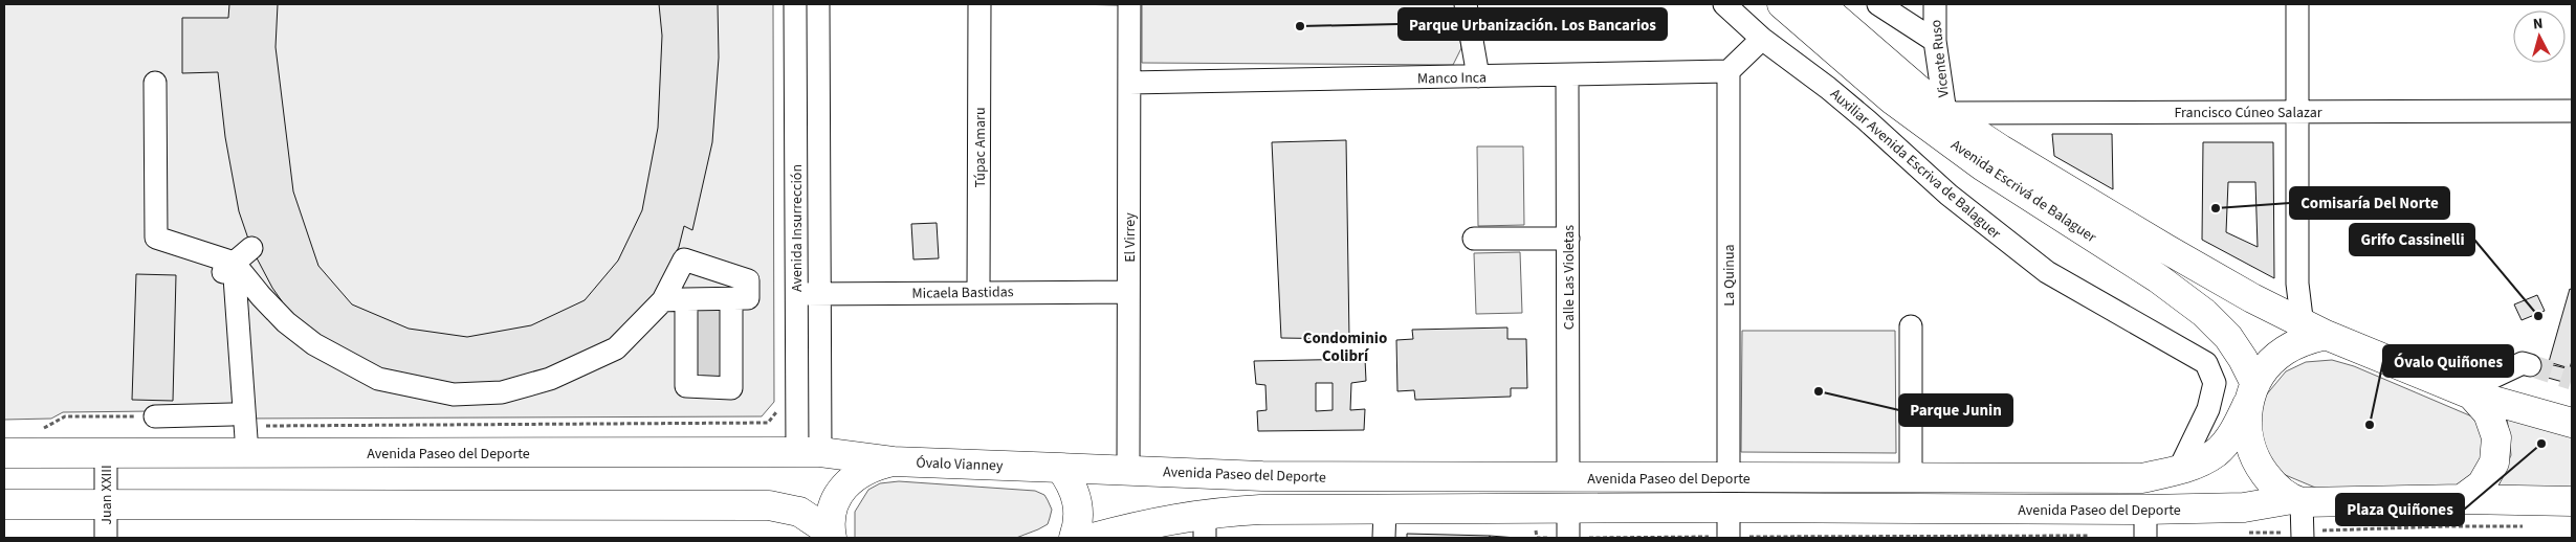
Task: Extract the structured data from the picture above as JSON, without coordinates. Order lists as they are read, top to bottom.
{
  "streets": {
    "main road": ["Avenida Escrivá de Balaguer", "Avenida Paseo del Deporte", "Óvalo Vianney"],
    "street": [
      "Vicente Ruso",
      "Manco Inca",
      "Francisco Cúneo Salazar",
      "Túpac Amaru",
      "Auxiliar Avenida Escriva de Balaguer",
      "Avenida Insurrección",
      "El Virrey",
      "La Quinua",
      "Calle Las Violetas",
      "Micaela Bastidas",
      "Juan XXIII"
    ]
  },
  "crossings": [
    ["Vicente Ruso", "Francisco Cúneo Salazar"],
    ["Vicente Ruso", "Avenida Escrivá de Balaguer"],
    ["Manco Inca", "El Virrey"],
    ["Manco Inca", "La Quinua"],
    ["Manco Inca", "Calle Las Violetas"],
    ["Francisco Cúneo Salazar", "Avenida Escrivá de Balaguer"],
    ["Túpac Amaru", "Micaela Bastidas"],
    ["Auxiliar Avenida Escriva de Balaguer", "Avenida Paseo del Deporte"],
    ["Avenida Escrivá de Balaguer", "Avenida Paseo del Deporte"],
    ["Avenida Insurrección", "Micaela Bastidas"],
    ["Avenida Insurrección", "Avenida Paseo del Deporte"],
    ["El Virrey", "Micaela Bastidas"],
    ["El Virrey", "Avenida Paseo del Deporte"],
    ["La Quinua", "Avenida Paseo del Deporte"],
    ["Calle Las Violetas", "Avenida Paseo del Deporte"],
    ["Avenida Paseo del Deporte", "Óvalo Vianney"],
    ["Avenida Paseo del Deporte", "Juan XXIII"]
  ],
  "districts": ["Condominio Colibrí"],
  "places": [
    "Parque Urbanización. Los Bancarios",
    "Comisaría Del Norte",
    "Grifo Cassinelli",
    "Parque Junin",
    "Óvalo Quiñones",
    "Plaza Quiñones"
  ],
  "north": "top"
}
